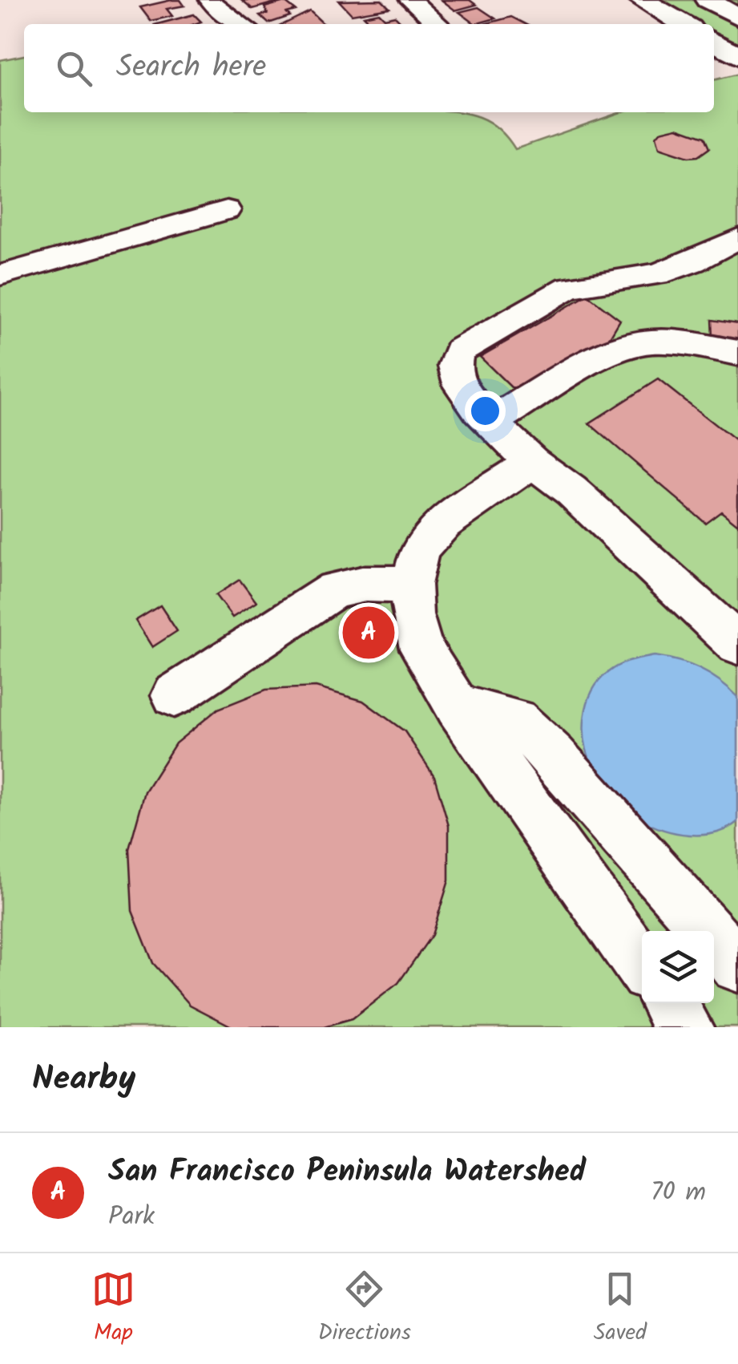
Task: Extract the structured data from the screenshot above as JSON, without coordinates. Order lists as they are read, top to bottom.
{
  "page": {
    "search": "Search here",
    "pins": "A",
    "heading": "Nearby",
    "list": [
      {
        "mark": "A",
        "name": "San Francisco Peninsula Watershed",
        "note": "Park",
        "value": "70 m"
      }
    ],
    "nav": ["Map", "Directions", "Saved"]
  }
}
